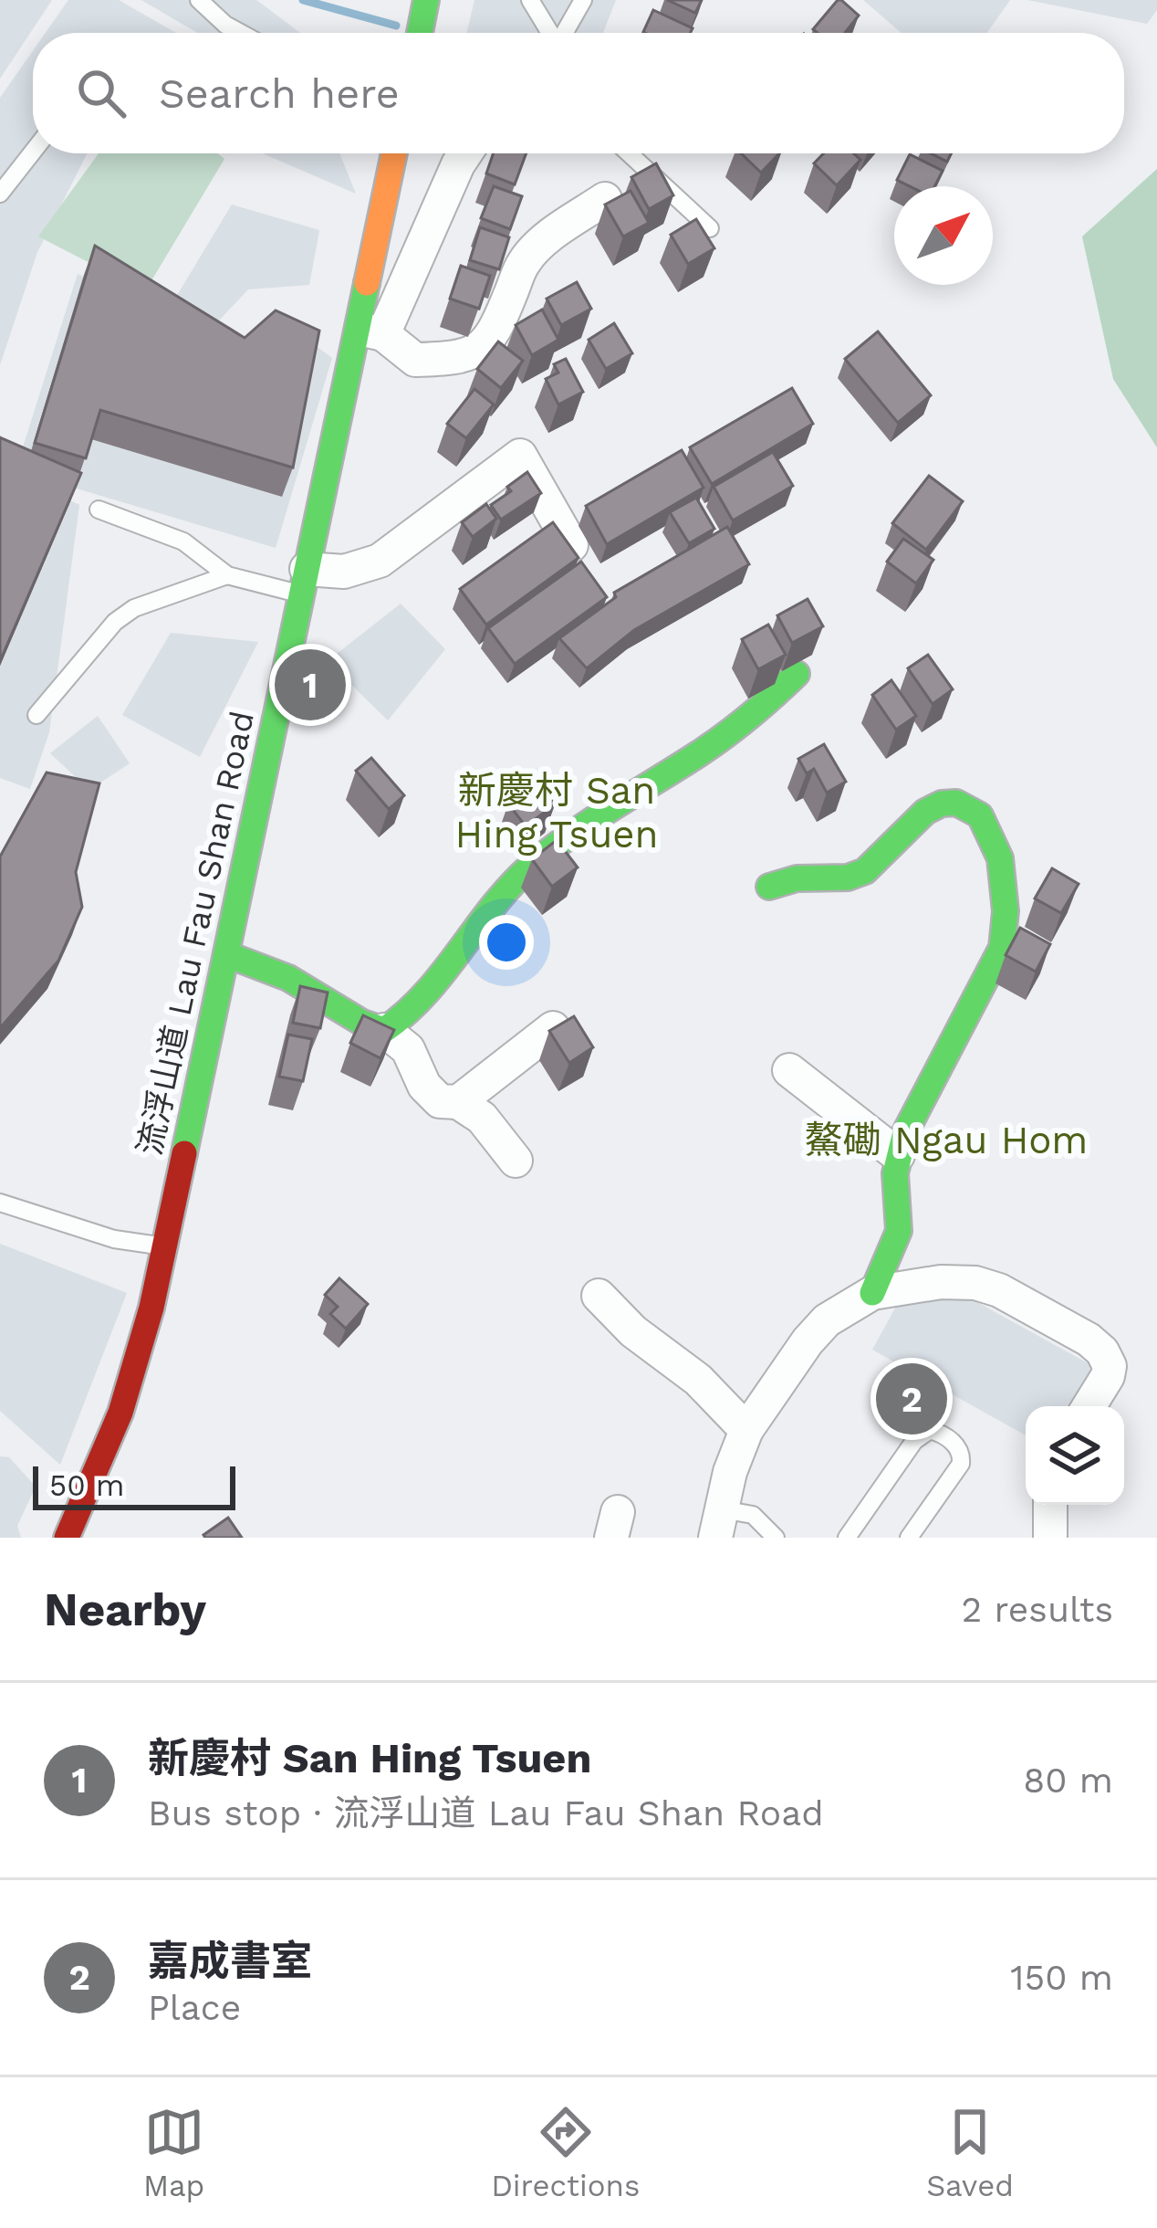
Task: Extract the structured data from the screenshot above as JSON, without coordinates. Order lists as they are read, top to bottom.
{
  "streets": {
    "street": ["流浮山道 Lau Fau Shan Road"]
  },
  "districts": ["新慶村 San Hing Tsuen", "鰲磡 Ngau Hom"],
  "scale_bar": "50 m",
  "north": "top right",
  "page": {
    "search": "Search here",
    "pins": ["1", "2"],
    "scale": "50 m",
    "heading": ["Nearby", "2 results"],
    "list": [
      {
        "mark": "1",
        "name": "新慶村 San Hing Tsuen",
        "note": "Bus stop · 流浮山道 Lau Fau Shan Road",
        "value": "80 m"
      },
      {
        "mark": "2",
        "name": "嘉成書室",
        "note": "Place",
        "value": "150 m"
      }
    ],
    "nav": ["Map", "Directions", "Saved"]
  }
}
